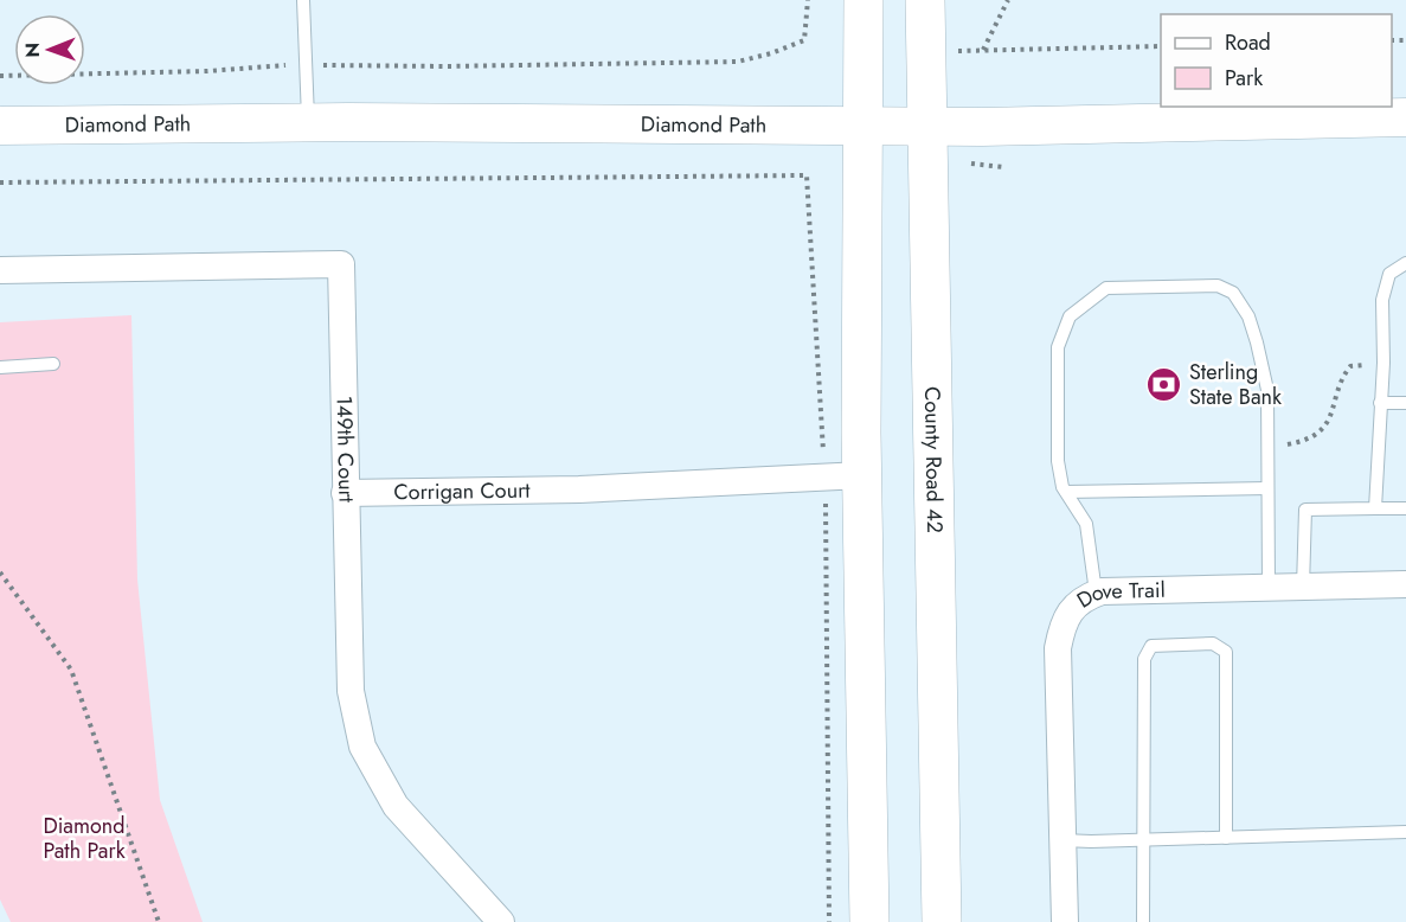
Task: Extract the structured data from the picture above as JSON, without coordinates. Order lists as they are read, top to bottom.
{
  "streets": {
    "highway": ["County Road 42"],
    "street": [
      "Diamond Path",
      "149th Court",
      "Corrigan Court",
      "Dove Trail"
    ]
  },
  "crossings": [
    ["Diamond Path", "County Road 42"],
    ["149th Court", "Corrigan Court"]
  ],
  "parks": ["Diamond Path Park"],
  "places": {
    "bank": ["Sterling State Bank"]
  },
  "legend": ["Road", "Park"],
  "north": "left"
}
